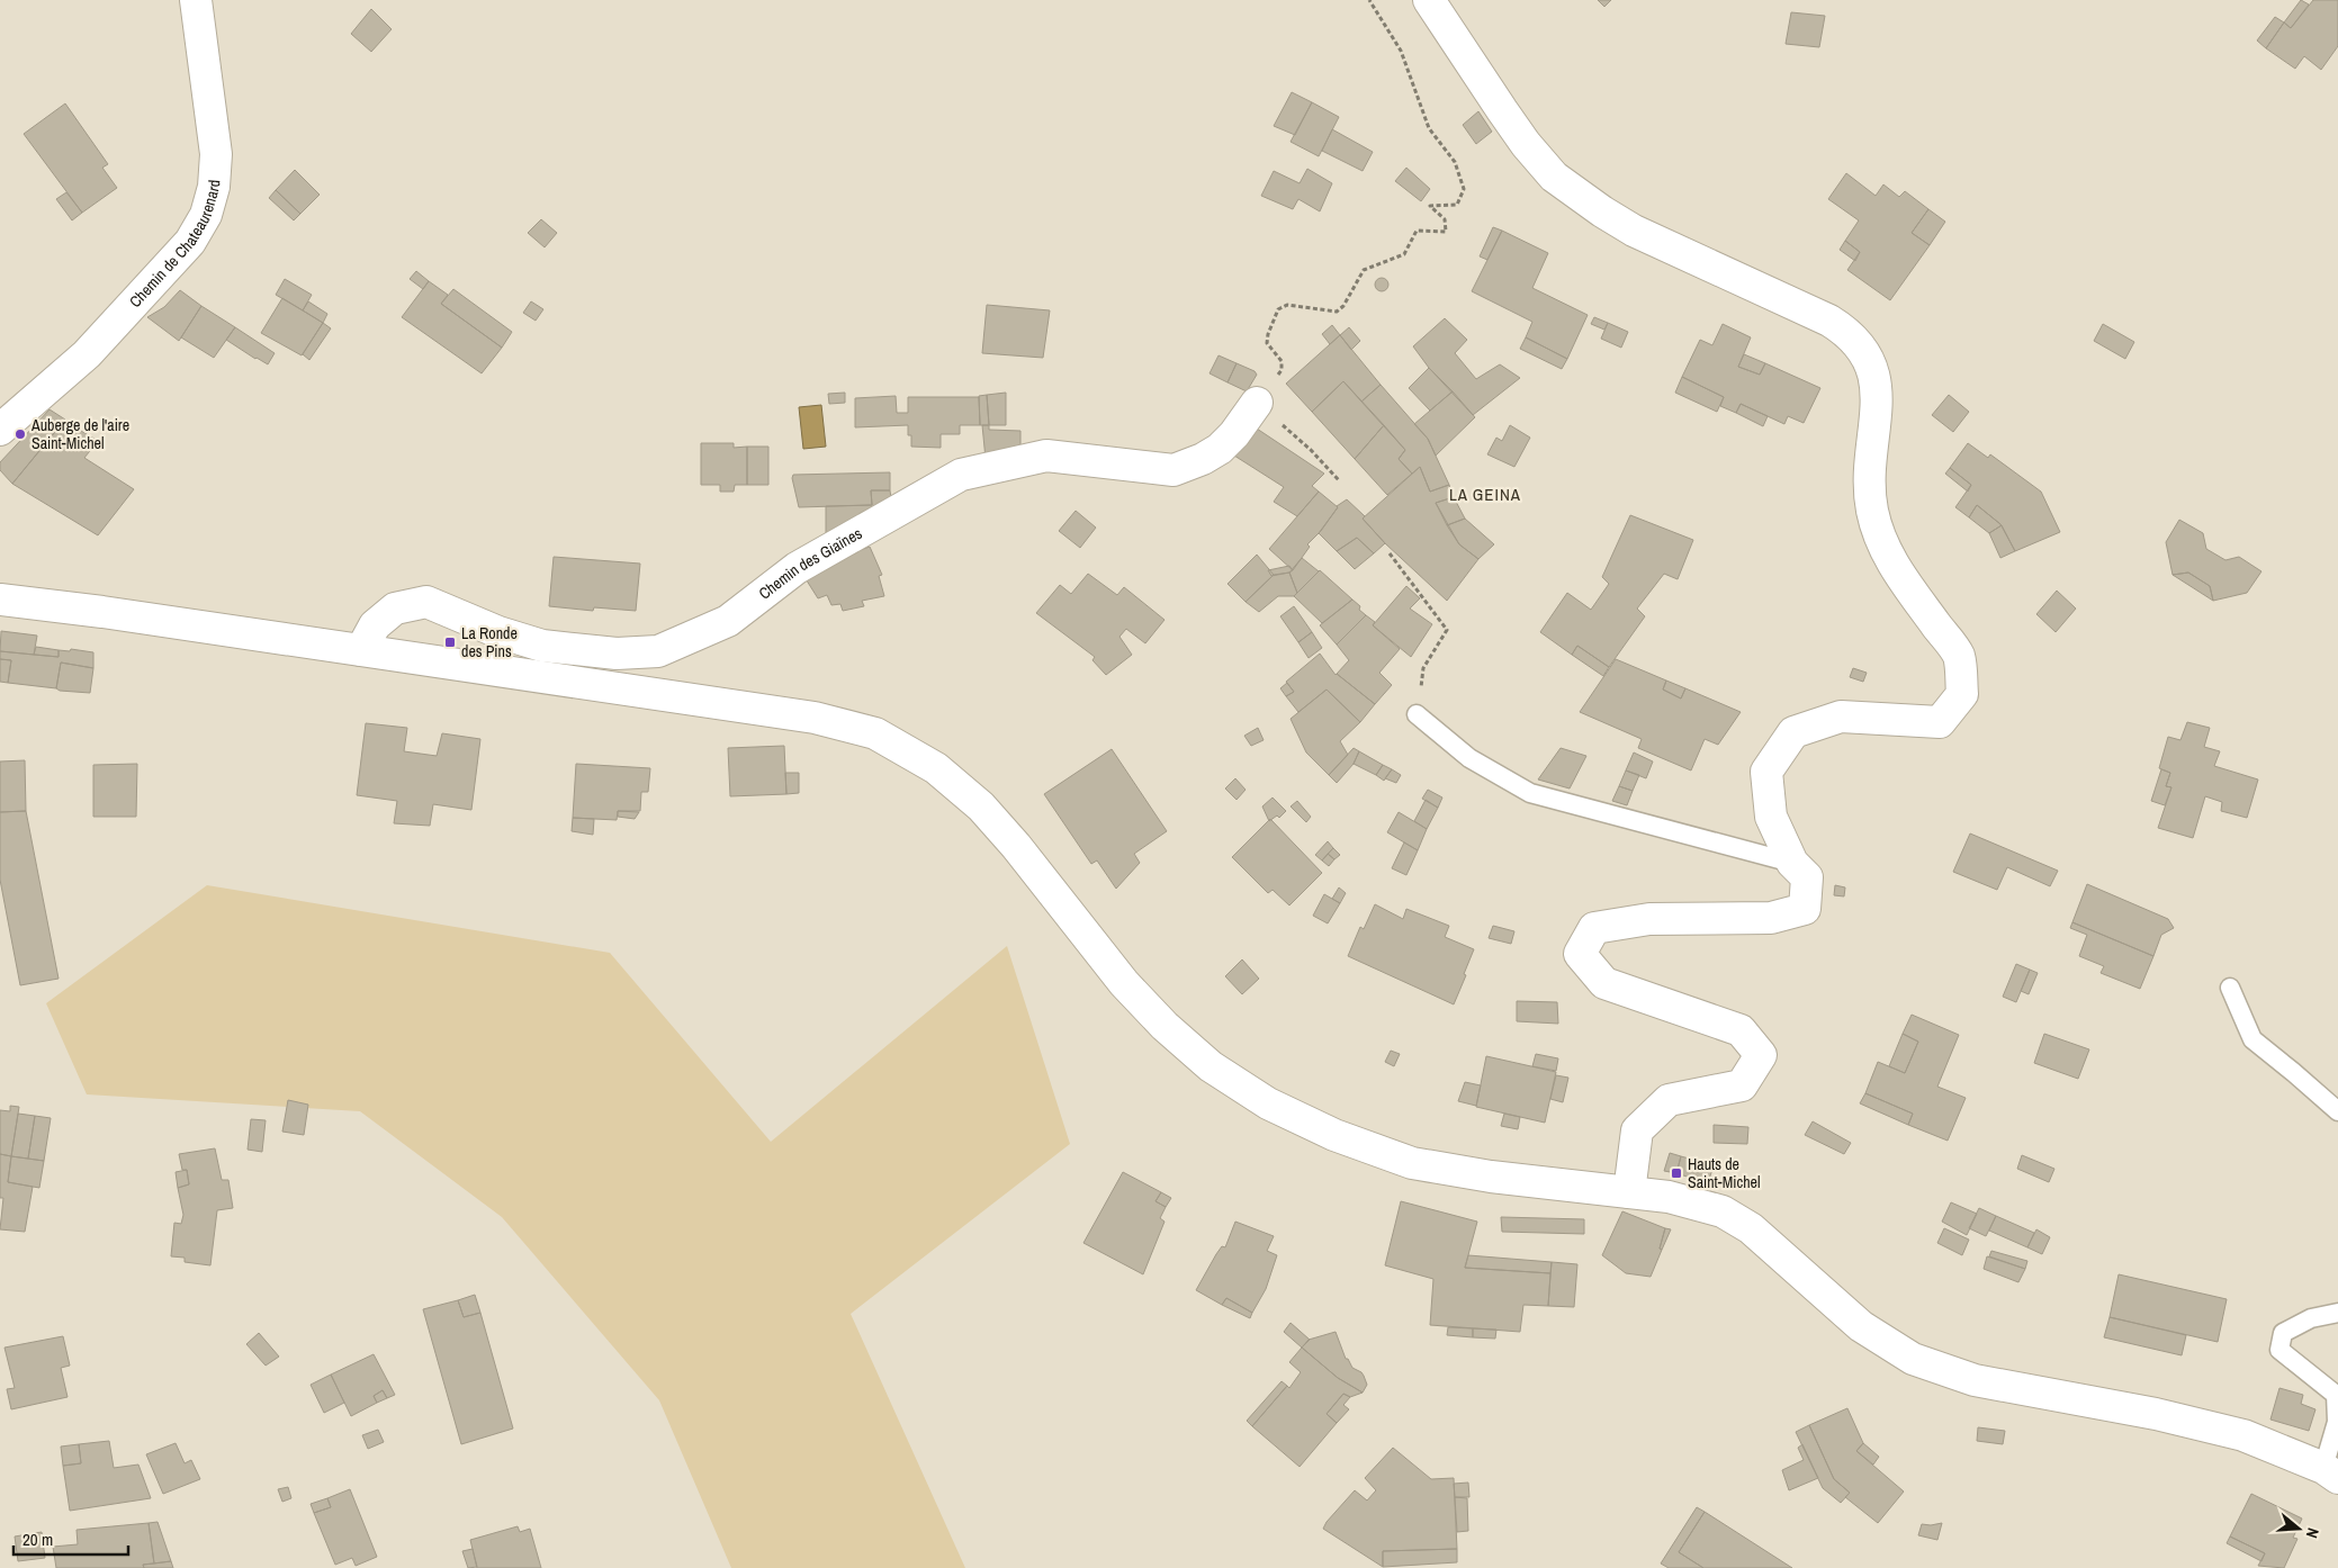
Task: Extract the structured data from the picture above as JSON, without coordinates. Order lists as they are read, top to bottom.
{
  "streets": {
    "street": ["Chemin de Chateaurenard", "Chemin des Giaïnes"]
  },
  "districts": ["LA GEINA"],
  "places": {
    "other": ["Auberge de l'aire Saint-Michel"],
    "transit": ["La Ronde des Pins", "Hauts de Saint-Michel"]
  },
  "scale_bar": "20 m",
  "north": "right"
}
